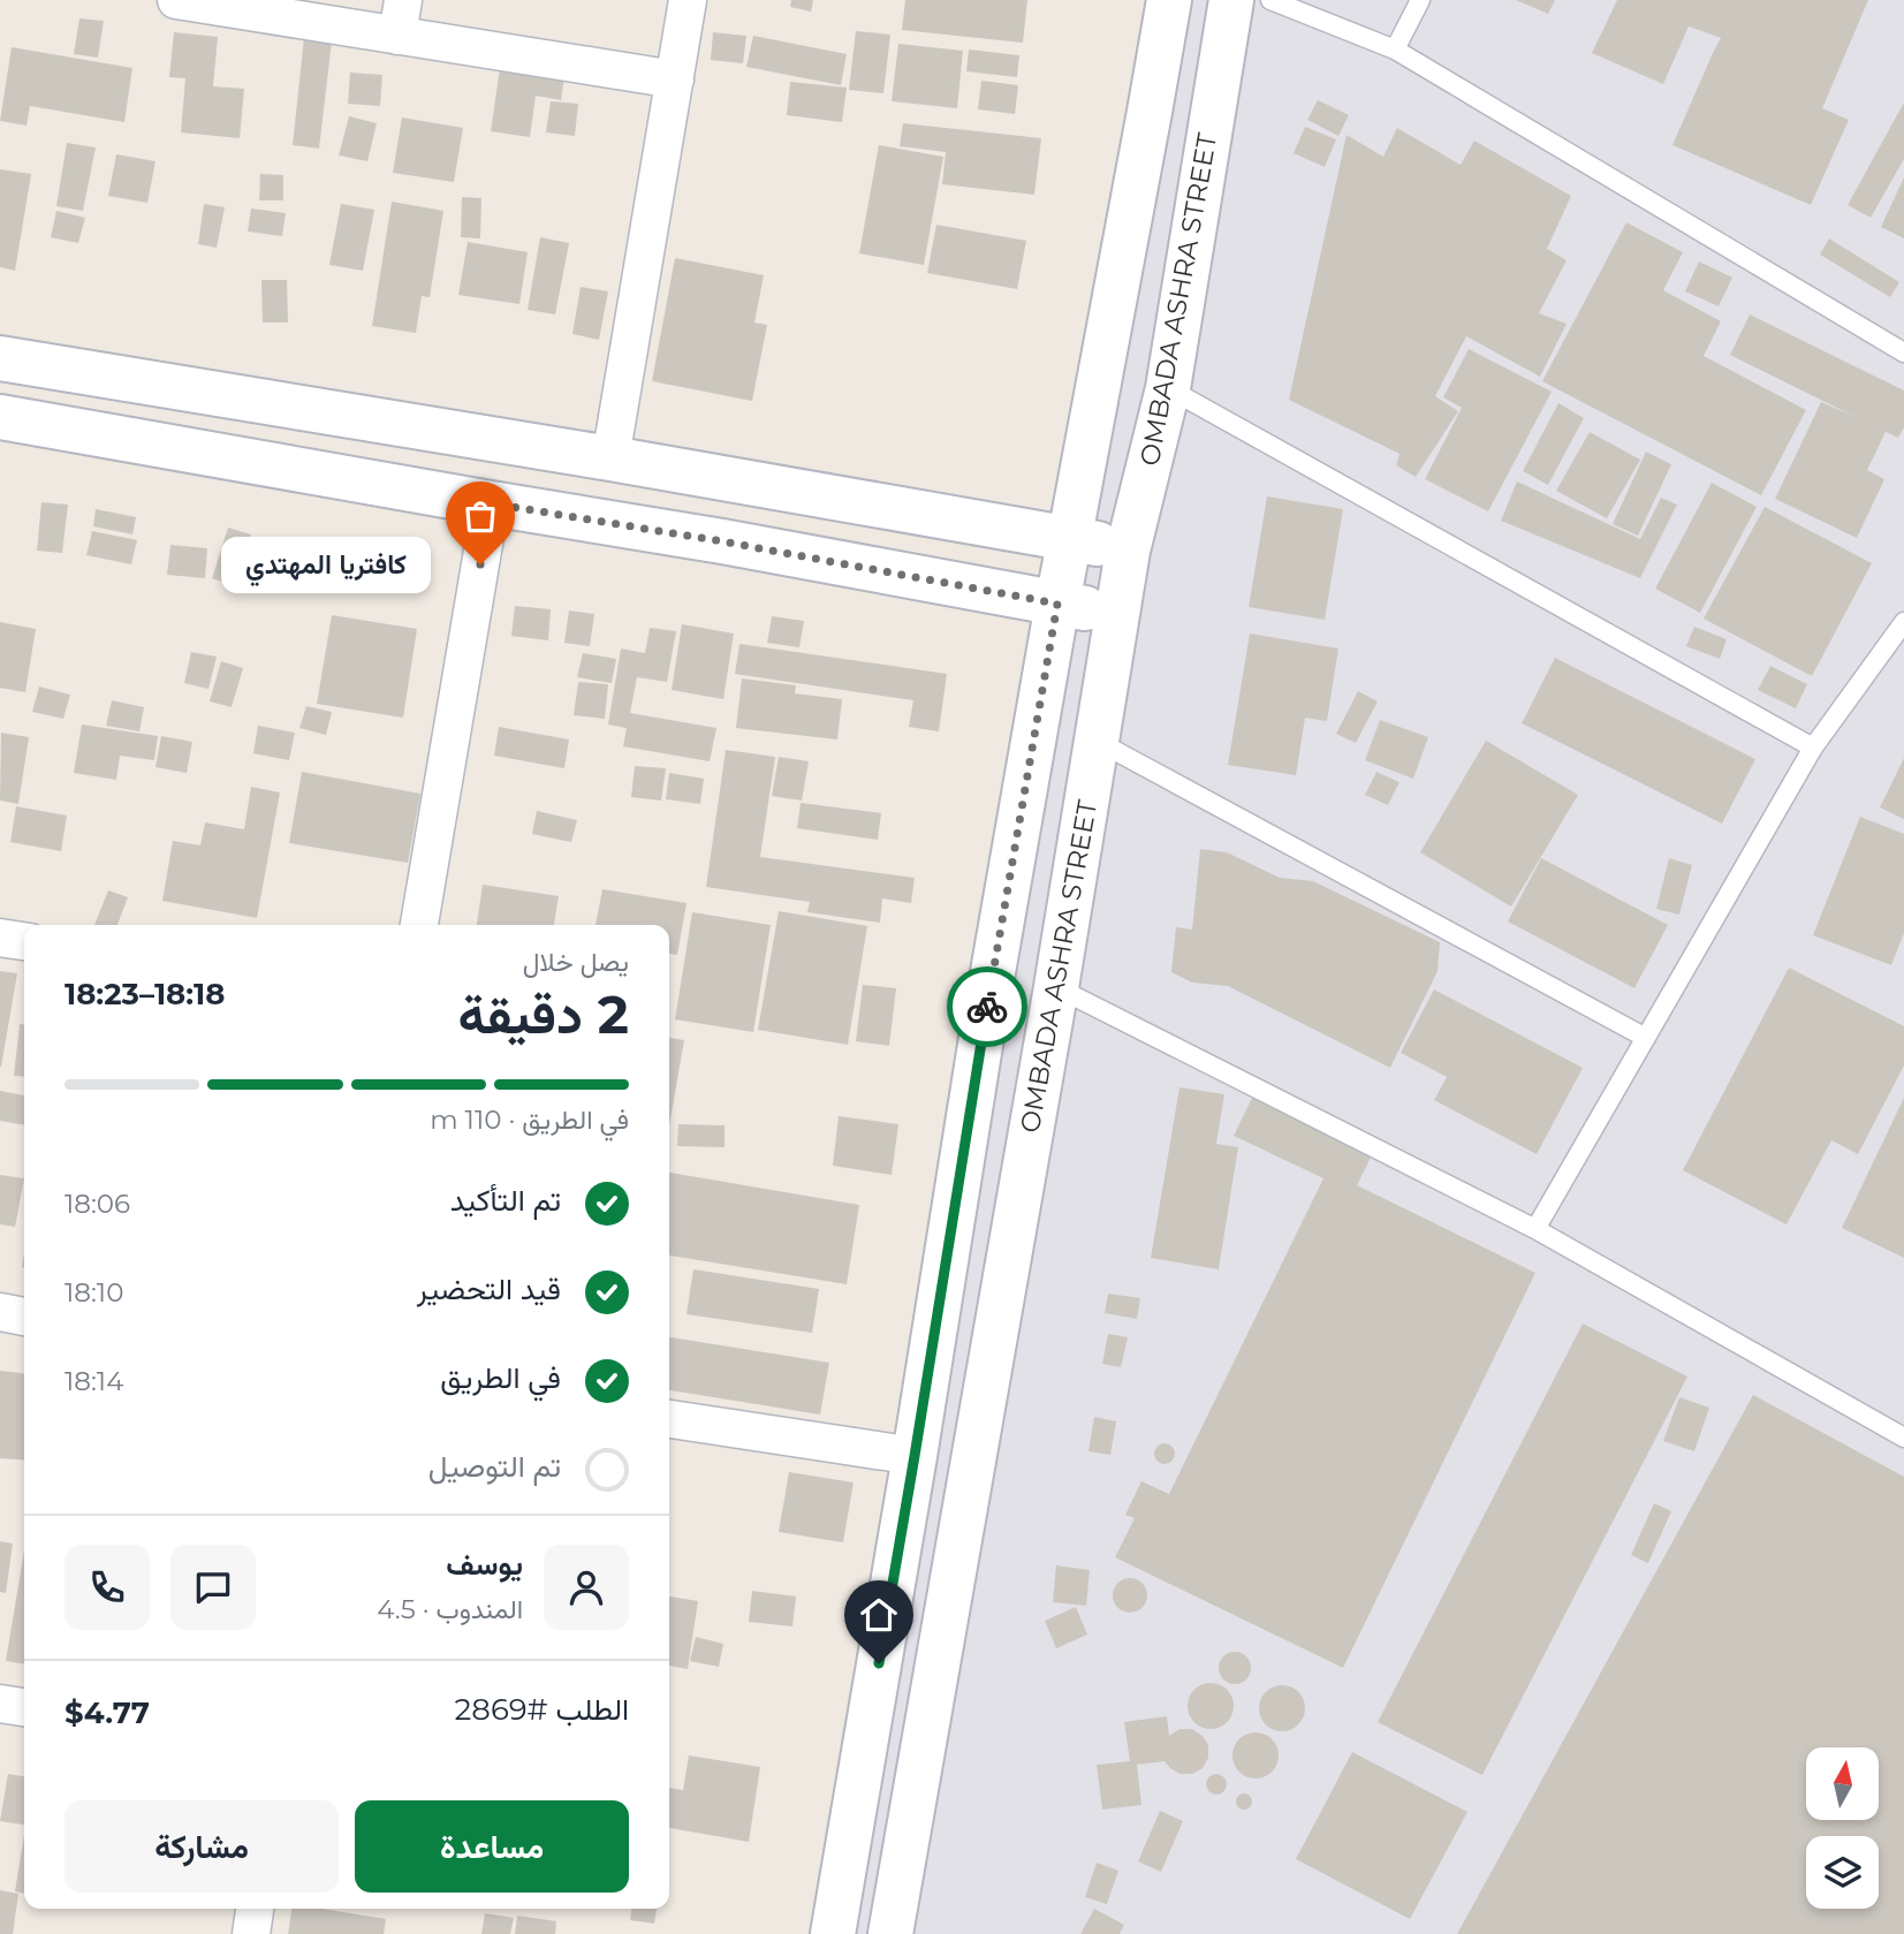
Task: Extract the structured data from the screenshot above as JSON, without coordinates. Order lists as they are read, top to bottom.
{
  "streets": {
    "main road": ["OMBADA ASHRA STREET"]
  },
  "places": ["كافتريا المهتدي"],
  "north": "top",
  "page": {
    "bubble": "كافتريا المهتدي",
    "heading": ["2 دقيقة", "يصل خلال", "18:18–18:23"],
    "panel": [
      "يوسف",
      "المندوب · 4.5",
      "الطلب #2869",
      "$4.77"
    ],
    "bar": "في الطريق · 110 m",
    "list": [
      ["تم التأكيد", "18:06"],
      ["قيد التحضير", "18:10"],
      ["في الطريق", "18:14"],
      "تم التوصيل"
    ],
    "buttons": ["مساعدة", "مشاركة"]
  }
}
